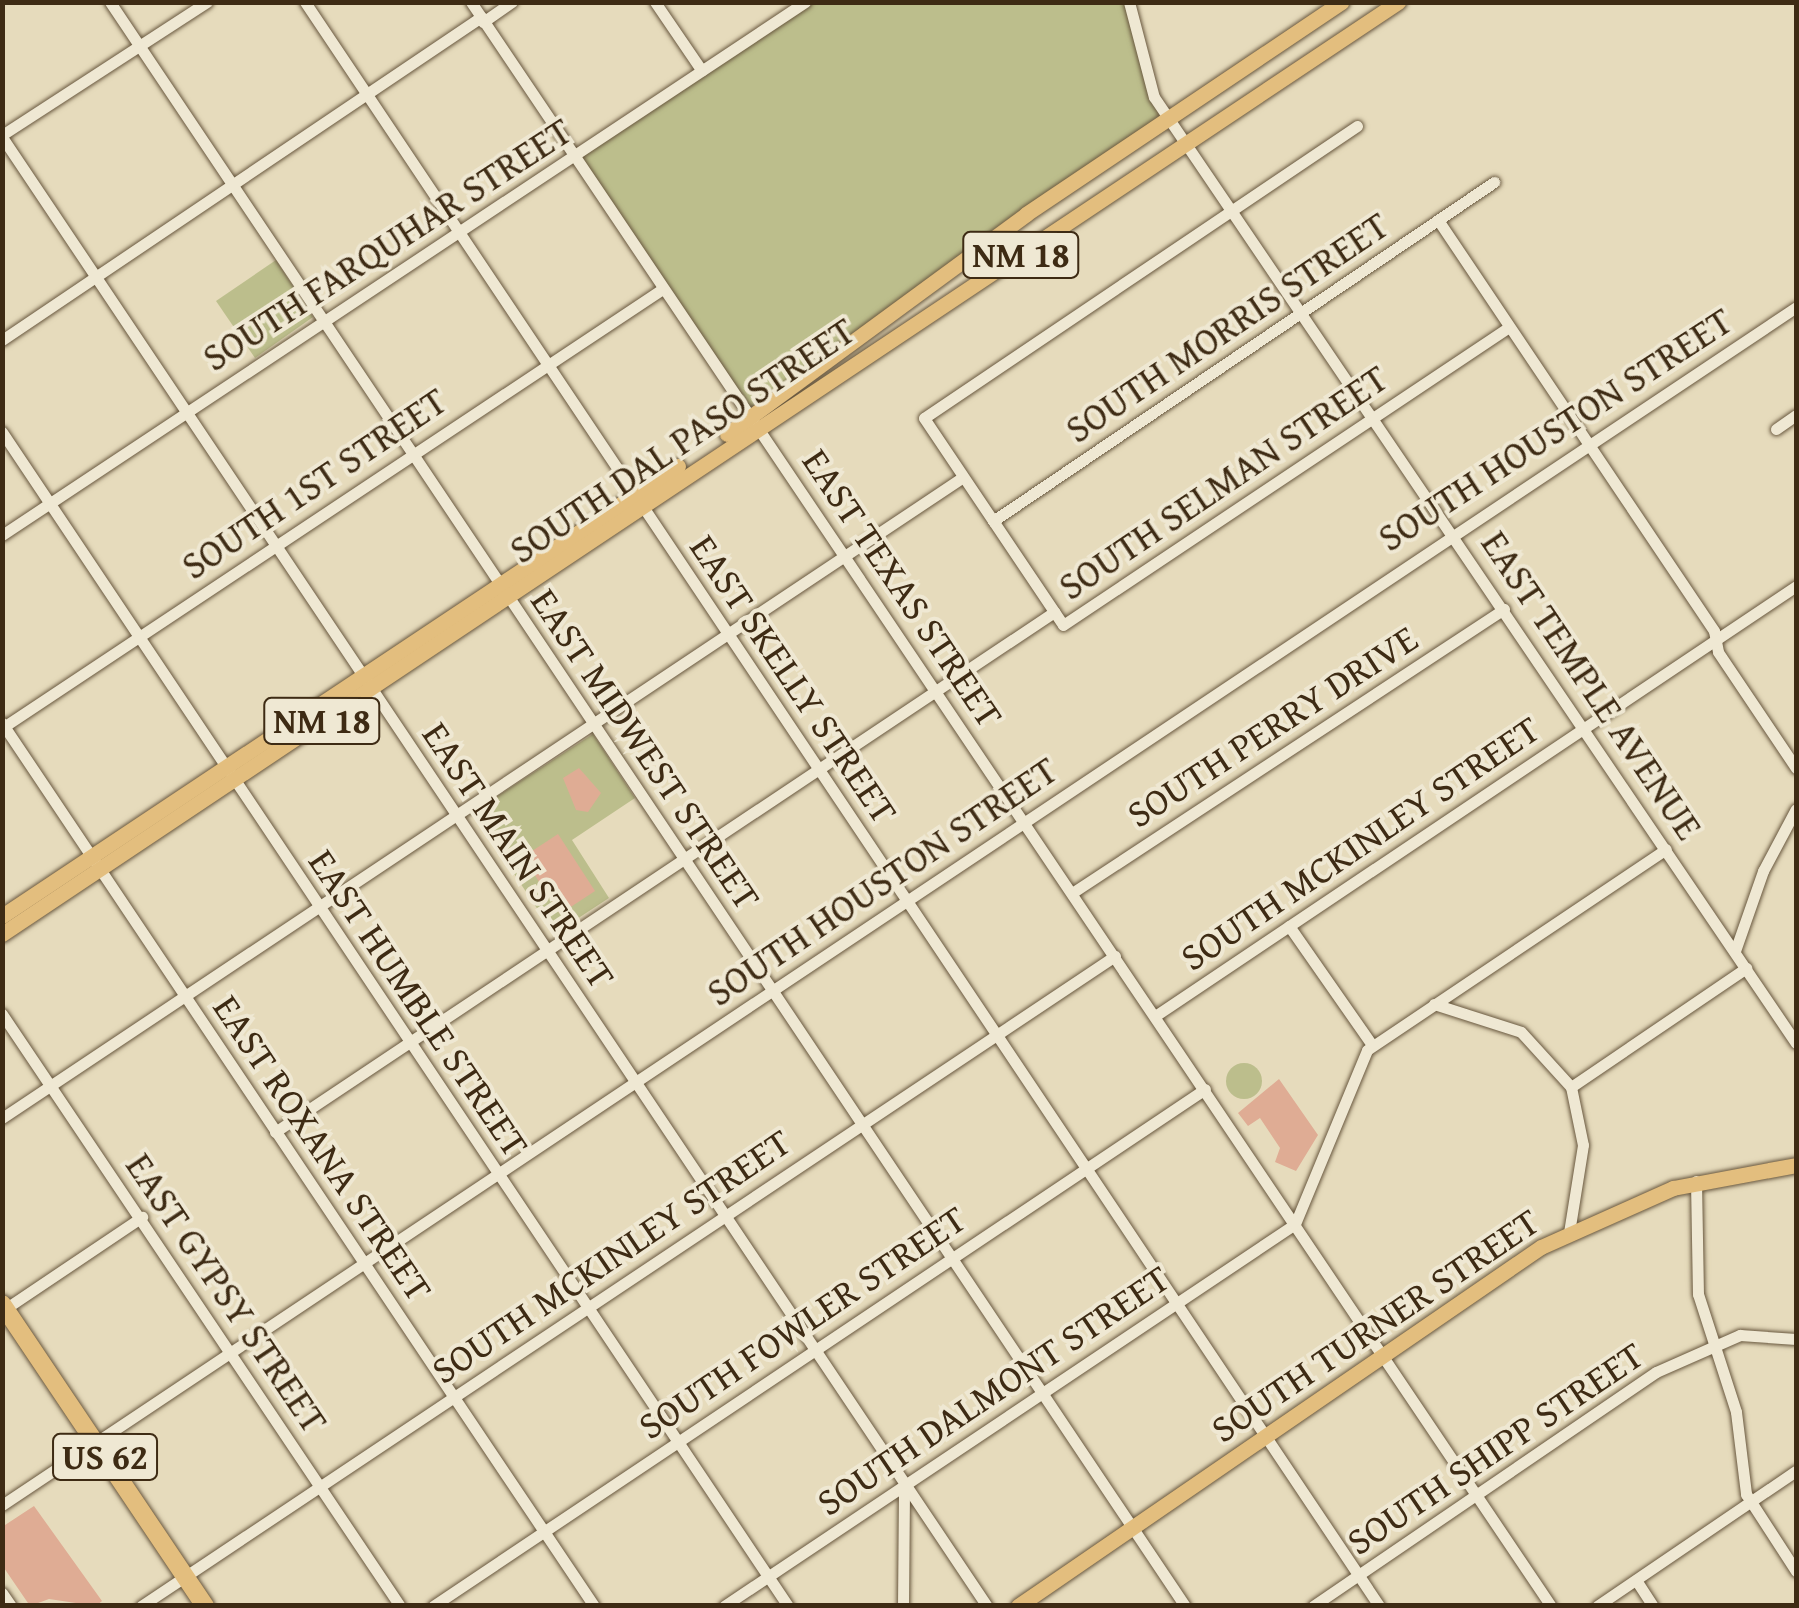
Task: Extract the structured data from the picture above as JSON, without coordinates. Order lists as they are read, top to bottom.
{
  "streets": {
    "highway": ["US 62"],
    "main road": ["NM 18", "SOUTH DAL PASO STREET", "SOUTH TURNER STREET"],
    "street": [
      "SOUTH FARQUHAR STREET",
      "SOUTH MORRIS STREET",
      "SOUTH HOUSTON STREET",
      "SOUTH SELMAN STREET",
      "SOUTH 1ST STREET",
      "EAST TEXAS STREET",
      "EAST SKELLY STREET",
      "EAST TEMPLE AVENUE",
      "SOUTH PERRY DRIVE",
      "EAST MIDWEST STREET",
      "SOUTH MCKINLEY STREET",
      "EAST MAIN STREET",
      "EAST HUMBLE STREET",
      "EAST ROXANA STREET",
      "EAST GYPSY STREET",
      "SOUTH FOWLER STREET",
      "SOUTH DALMONT STREET",
      "SOUTH SHIPP STREET"
    ]
  },
  "crossings": [
    ["SOUTH FARQUHAR STREET", "EAST TEXAS STREET"],
    ["SOUTH FARQUHAR STREET", "EAST SKELLY STREET"],
    ["SOUTH FARQUHAR STREET", "EAST MIDWEST STREET"],
    ["SOUTH FARQUHAR STREET", "EAST MAIN STREET"],
    ["SOUTH FARQUHAR STREET", "EAST HUMBLE STREET"],
    ["SOUTH MORRIS STREET", "EAST TEMPLE AVENUE"],
    ["SOUTH HOUSTON STREET", "EAST TEXAS STREET"],
    ["SOUTH HOUSTON STREET", "EAST SKELLY STREET"],
    ["SOUTH HOUSTON STREET", "EAST TEMPLE AVENUE"],
    ["SOUTH HOUSTON STREET", "EAST MIDWEST STREET"],
    ["SOUTH HOUSTON STREET", "EAST MAIN STREET"],
    ["SOUTH HOUSTON STREET", "EAST HUMBLE STREET"],
    ["SOUTH HOUSTON STREET", "EAST ROXANA STREET"],
    ["SOUTH HOUSTON STREET", "EAST GYPSY STREET"],
    ["SOUTH HOUSTON STREET", "US 62"],
    ["SOUTH DAL PASO STREET", "EAST TEXAS STREET"],
    ["SOUTH DAL PASO STREET", "EAST SKELLY STREET"],
    ["SOUTH DAL PASO STREET", "EAST TEMPLE AVENUE"],
    ["SOUTH DAL PASO STREET", "EAST MIDWEST STREET"],
    ["SOUTH DAL PASO STREET", "EAST MAIN STREET"],
    ["SOUTH DAL PASO STREET", "EAST HUMBLE STREET"],
    ["SOUTH DAL PASO STREET", "EAST ROXANA STREET"],
    ["SOUTH SELMAN STREET", "EAST TEXAS STREET"],
    ["SOUTH SELMAN STREET", "EAST SKELLY STREET"],
    ["SOUTH SELMAN STREET", "EAST TEMPLE AVENUE"],
    ["SOUTH SELMAN STREET", "EAST MIDWEST STREET"],
    ["SOUTH SELMAN STREET", "EAST MAIN STREET"],
    ["SOUTH SELMAN STREET", "EAST HUMBLE STREET"],
    ["SOUTH SELMAN STREET", "EAST ROXANA STREET"],
    ["SOUTH 1ST STREET", "EAST TEXAS STREET"],
    ["SOUTH 1ST STREET", "EAST SKELLY STREET"],
    ["SOUTH 1ST STREET", "EAST MIDWEST STREET"],
    ["SOUTH 1ST STREET", "EAST MAIN STREET"],
    ["SOUTH 1ST STREET", "EAST HUMBLE STREET"],
    ["SOUTH 1ST STREET", "EAST ROXANA STREET"],
    ["EAST TEXAS STREET", "SOUTH PERRY DRIVE"],
    ["EAST TEXAS STREET", "SOUTH MCKINLEY STREET"],
    ["EAST TEXAS STREET", "SOUTH FOWLER STREET"],
    ["EAST TEXAS STREET", "SOUTH TURNER STREET"],
    ["EAST TEXAS STREET", "SOUTH DALMONT STREET"],
    ["EAST TEXAS STREET", "SOUTH SHIPP STREET"],
    ["EAST SKELLY STREET", "SOUTH MCKINLEY STREET"],
    ["EAST SKELLY STREET", "SOUTH FOWLER STREET"],
    ["EAST SKELLY STREET", "SOUTH TURNER STREET"],
    ["EAST SKELLY STREET", "SOUTH DALMONT STREET"],
    ["EAST SKELLY STREET", "SOUTH SHIPP STREET"],
    ["EAST TEMPLE AVENUE", "SOUTH PERRY DRIVE"],
    ["EAST TEMPLE AVENUE", "SOUTH MCKINLEY STREET"],
    ["EAST MIDWEST STREET", "SOUTH MCKINLEY STREET"],
    ["EAST MIDWEST STREET", "SOUTH FOWLER STREET"],
    ["EAST MIDWEST STREET", "SOUTH TURNER STREET"],
    ["EAST MIDWEST STREET", "SOUTH DALMONT STREET"],
    ["SOUTH MCKINLEY STREET", "EAST MAIN STREET"],
    ["SOUTH MCKINLEY STREET", "EAST HUMBLE STREET"],
    ["SOUTH MCKINLEY STREET", "EAST ROXANA STREET"],
    ["SOUTH MCKINLEY STREET", "EAST GYPSY STREET"],
    ["SOUTH MCKINLEY STREET", "US 62"],
    ["EAST MAIN STREET", "SOUTH FOWLER STREET"],
    ["EAST MAIN STREET", "SOUTH DALMONT STREET"],
    ["EAST HUMBLE STREET", "SOUTH FOWLER STREET"],
    ["EAST HUMBLE STREET", "SOUTH DALMONT STREET"],
    ["EAST ROXANA STREET", "SOUTH FOWLER STREET"],
    ["SOUTH TURNER STREET", "SOUTH DALMONT STREET"]
  ]
}
